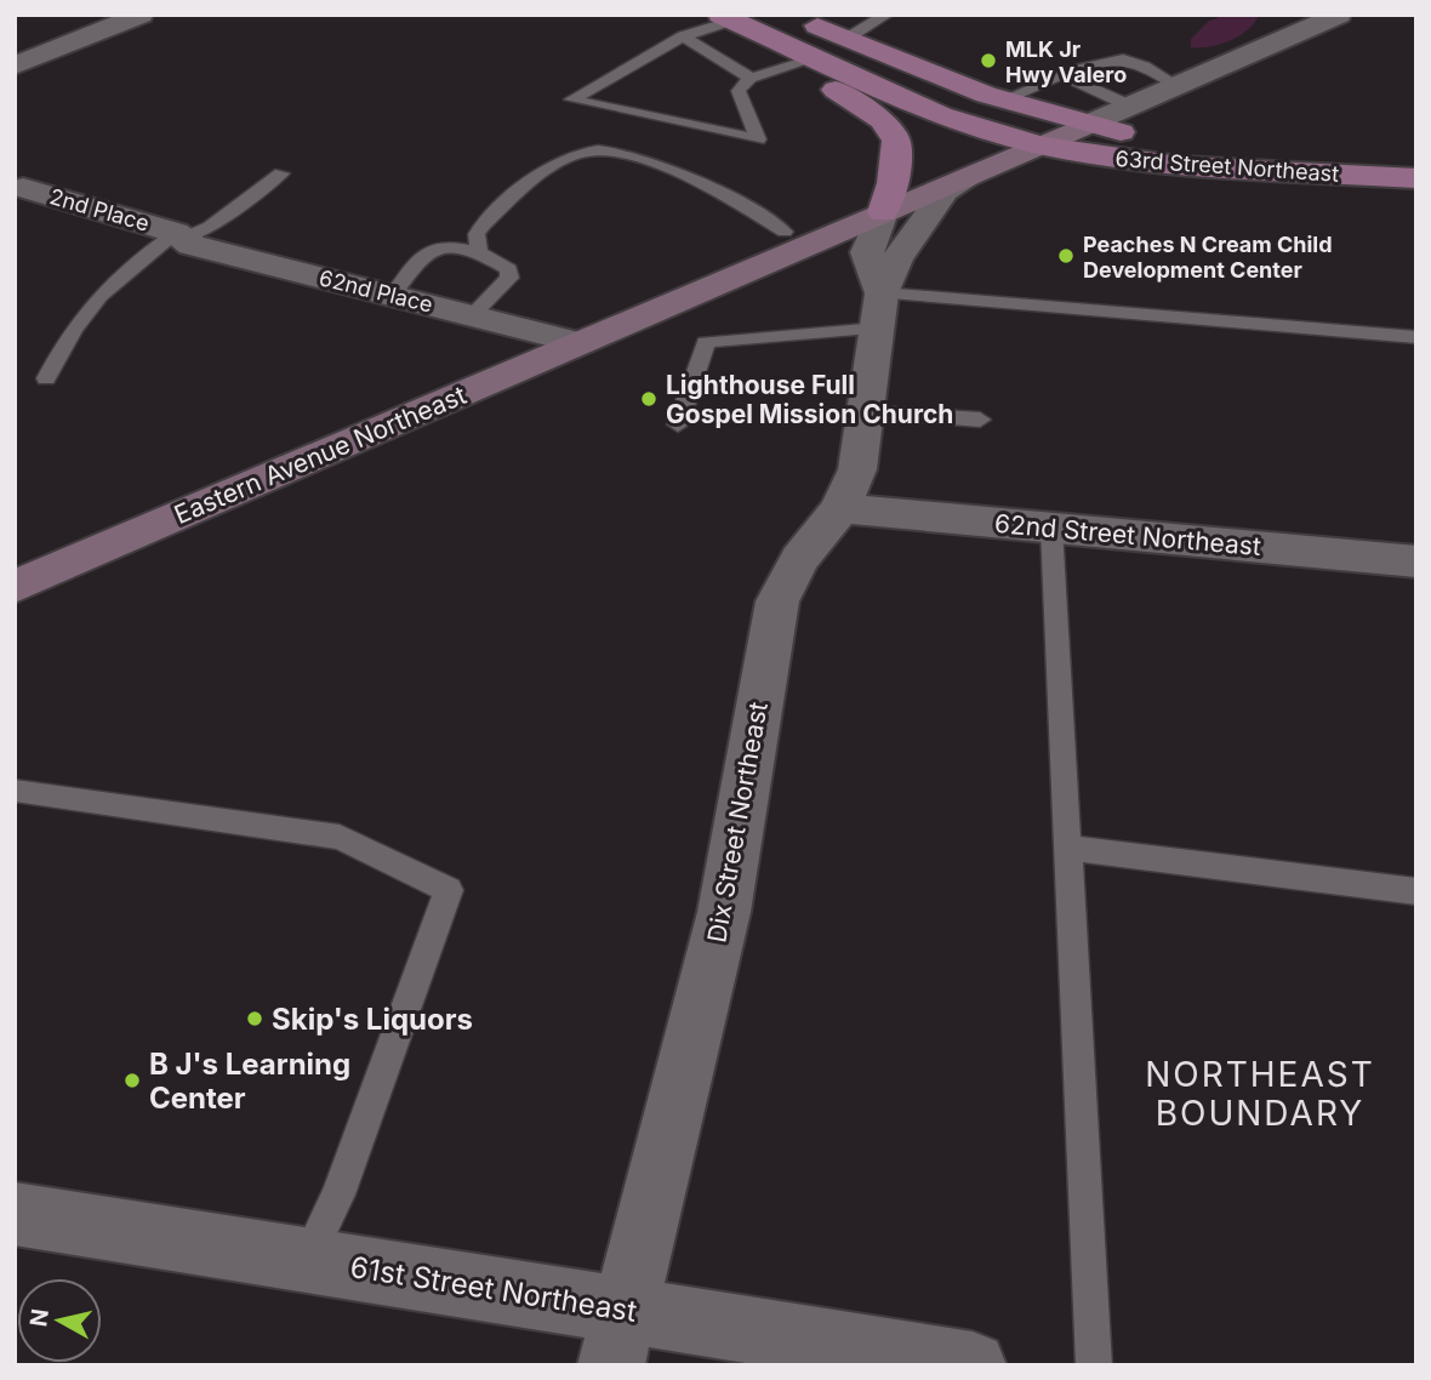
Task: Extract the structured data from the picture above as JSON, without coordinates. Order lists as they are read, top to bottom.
{
  "streets": {
    "main road": ["63rd Street Northeast", "Eastern Avenue Northeast"],
    "street": [
      "2nd Place",
      "62nd Place",
      "62nd Street Northeast",
      "Dix Street Northeast",
      "61st Street Northeast"
    ]
  },
  "crossings": [
    ["63rd Street Northeast", "Eastern Avenue Northeast"],
    ["2nd Place", "62nd Place"],
    ["62nd Place", "Eastern Avenue Northeast"],
    ["Eastern Avenue Northeast", "Dix Street Northeast"],
    ["62nd Street Northeast", "Dix Street Northeast"],
    ["Dix Street Northeast", "61st Street Northeast"]
  ],
  "districts": ["NORTHEAST BOUNDARY"],
  "places": [
    "MLK Jr Hwy Valero",
    "Peaches N Cream Child Development Center",
    "Lighthouse Full Gospel Mission Church",
    "Skip's Liquors",
    "B J's Learning Center"
  ],
  "north": "left"
}
